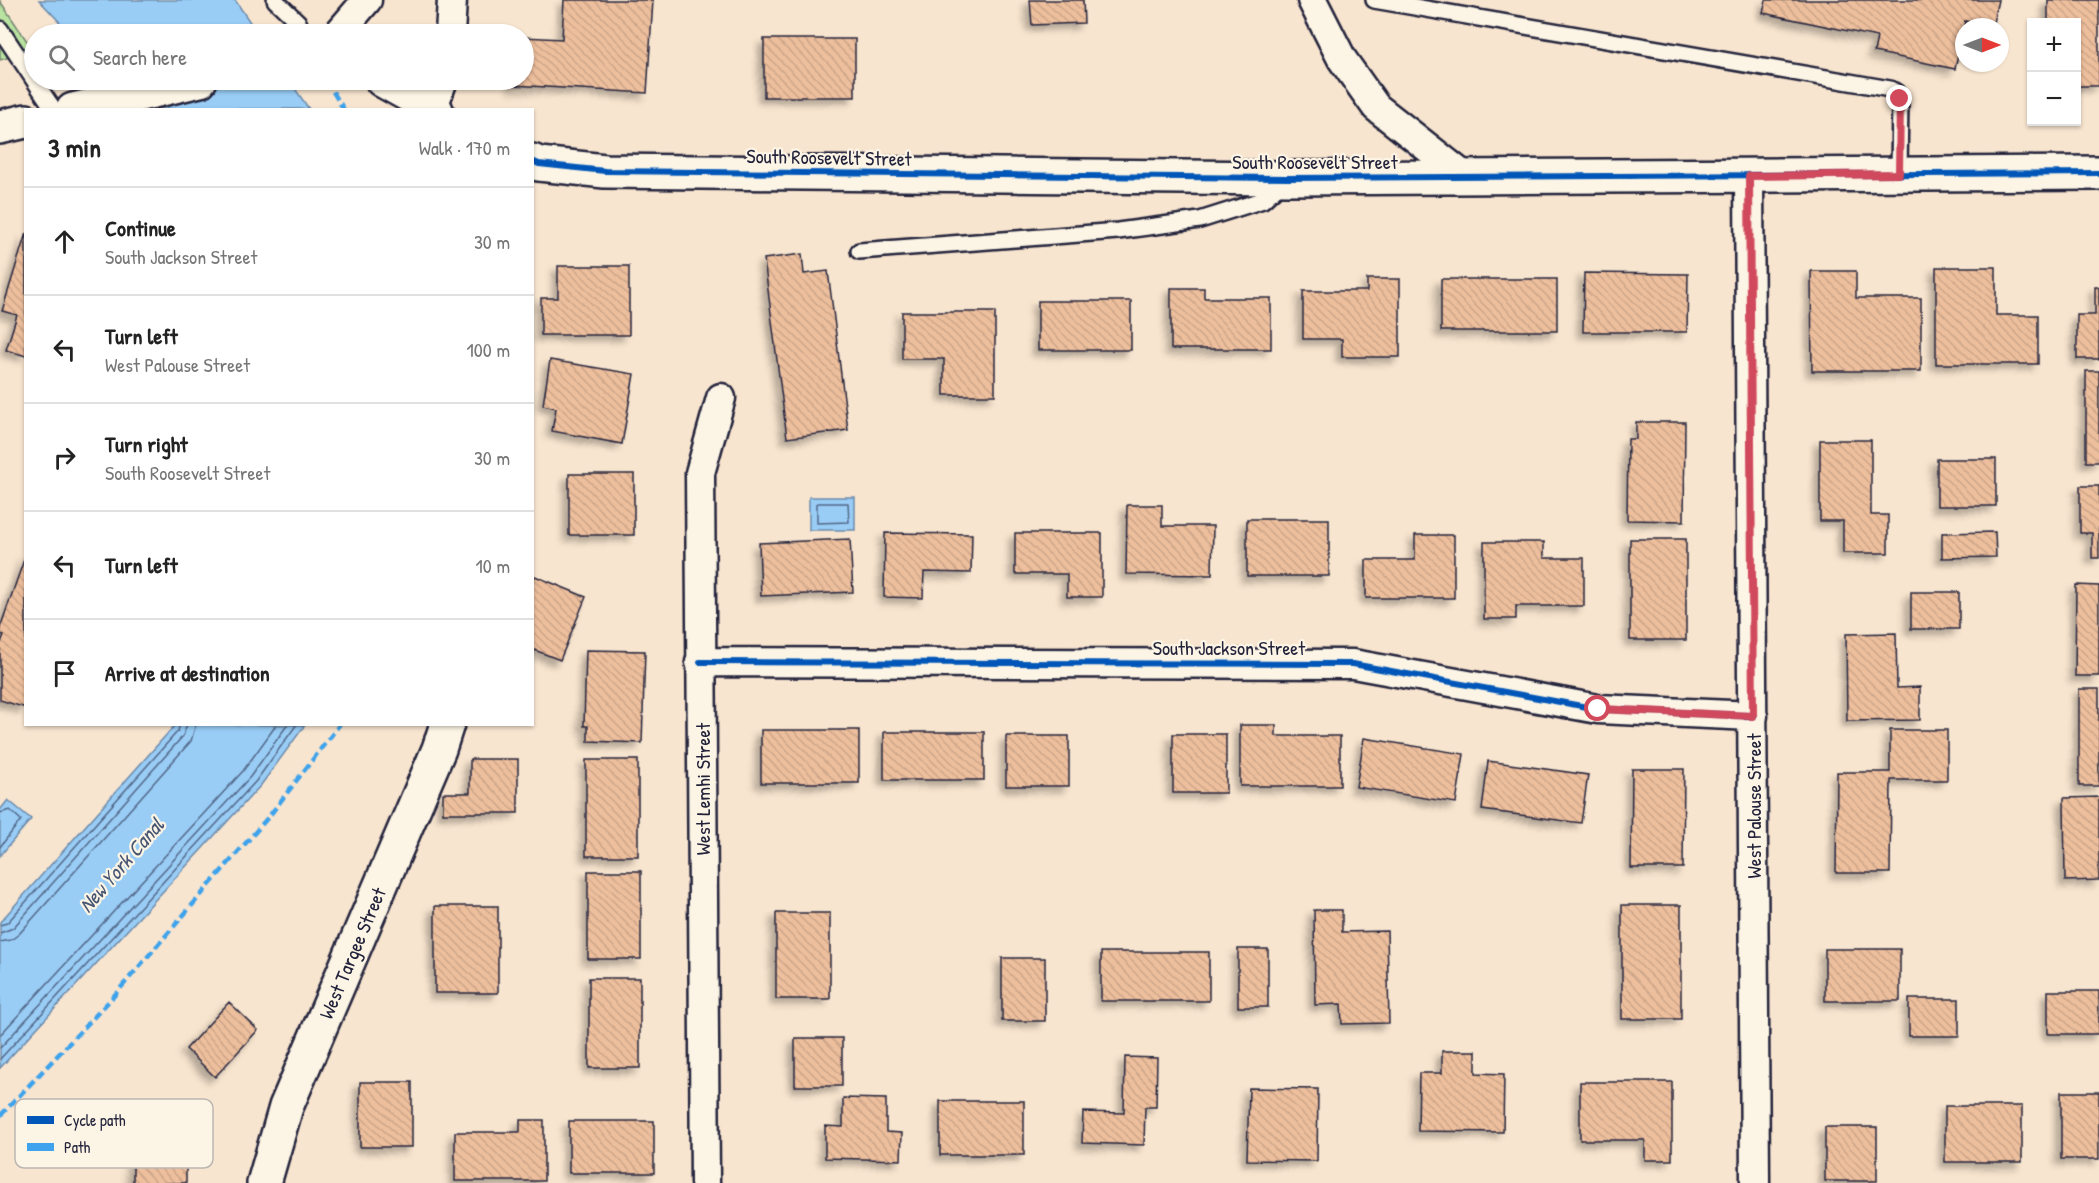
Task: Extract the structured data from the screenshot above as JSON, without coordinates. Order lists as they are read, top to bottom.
{
  "streets": {
    "street": [
      "South Roosevelt Street",
      "South Jackson Street",
      "West Lemhi Street",
      "West Palouse Street",
      "West Targee Street"
    ]
  },
  "crossings": [
    ["South Roosevelt Street", "West Palouse Street"],
    ["South Jackson Street", "West Lemhi Street"],
    ["South Jackson Street", "West Palouse Street"]
  ],
  "water": ["New York Canal"],
  "legend": ["Cycle path", "Path"],
  "north": "right",
  "page": {
    "map_buttons": ["+", "−"],
    "search": "Search here",
    "heading": ["3 min", "Walk · 170 m"],
    "list": [
      ["Continue", "South Jackson Street", "30 m"],
      ["Turn left", "West Palouse Street", "100 m"],
      ["Turn right", "South Roosevelt Street", "30 m"],
      ["Turn left", "10 m"],
      "Arrive at destination"
    ]
  }
}
